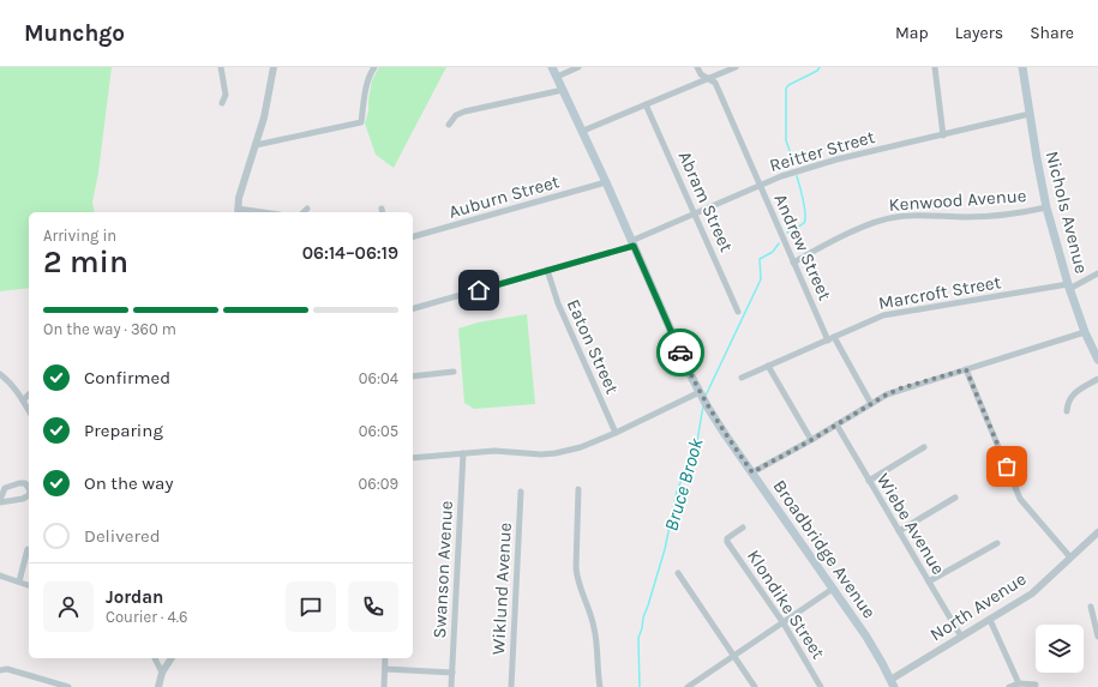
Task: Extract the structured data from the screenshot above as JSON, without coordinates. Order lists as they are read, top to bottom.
{
  "streets": {
    "main road": ["Nichols Avenue", "Broadbridge Avenue"],
    "street": [
      "Reitter Street",
      "Auburn Street",
      "Kenwood Avenue",
      "Abram Street",
      "Andrew Street",
      "Marcroft Street",
      "Eaton Street",
      "Wiebe Avenue",
      "Swanson Avenue",
      "Wiklund Avenue",
      "Klondike Street",
      "North Avenue"
    ]
  },
  "crossings": [
    ["Reitter Street", "Abram Street"],
    ["Reitter Street", "Nichols Avenue"],
    ["Reitter Street", "Andrew Street"],
    ["Reitter Street", "Eaton Street"],
    ["Reitter Street", "Broadbridge Avenue"],
    ["Auburn Street", "Broadbridge Avenue"],
    ["Kenwood Avenue", "Nichols Avenue"],
    ["Kenwood Avenue", "Andrew Street"],
    ["Nichols Avenue", "Marcroft Street"],
    ["Andrew Street", "Marcroft Street"],
    ["Wiebe Avenue", "North Avenue"],
    ["Broadbridge Avenue", "North Avenue"]
  ],
  "water": ["Bruce Brook"],
  "page": {
    "header": "Munchgo",
    "nav": ["Map", "Layers", "Share"],
    "heading": ["2 min", "Arriving in", "06:14–06:19"],
    "panel": ["Jordan", "Courier · 4.6"],
    "bar": "On the way · 360 m",
    "list": [
      ["Confirmed", "06:04"],
      ["Preparing", "06:05"],
      ["On the way", "06:09"],
      "Delivered"
    ]
  }
}
